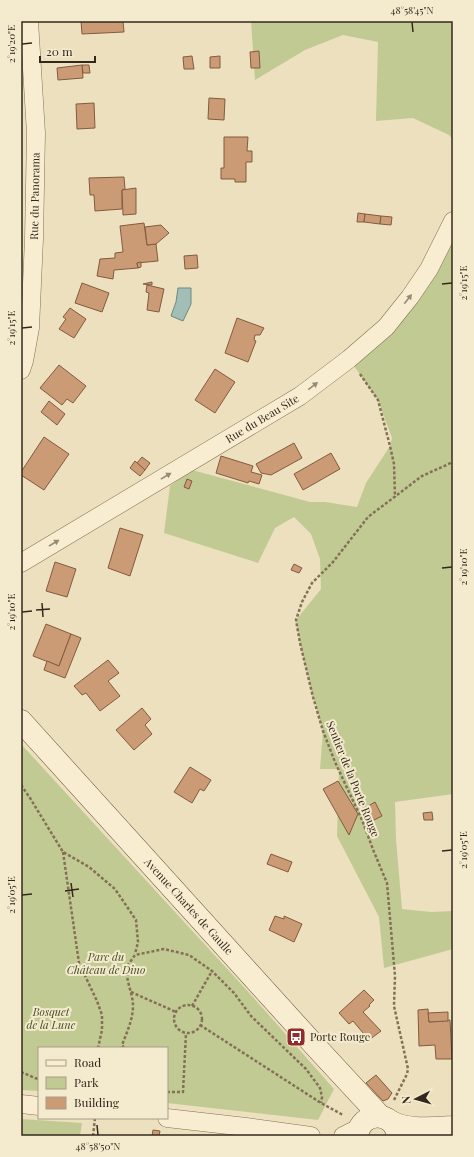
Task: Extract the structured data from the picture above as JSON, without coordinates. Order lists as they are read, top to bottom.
{
  "streets": {
    "main road": ["Avenue Charles de Gaulle"],
    "street": ["Rue du Panorama", "Rue du Beau Site"],
    "path": ["Sentier de la Porte Rouge"]
  },
  "crossings": [
    ["Sentier de la Porte Rouge", "Avenue Charles de Gaulle"]
  ],
  "one_way": ["Rue du Beau Site"],
  "parks": ["Parc du Château de Dino", "Bosquet de la Lune"],
  "places": {
    "bus stop": ["Porte Rouge"]
  },
  "legend": ["Road", "Park", "Building"],
  "scale_bar": "20 m",
  "north": "left",
  "coordinates": [
    "48°58'45\"N",
    "2°19'20\"E",
    "2°19'15\"E",
    "2°19'10\"E",
    "2°19'05\"E",
    "48°58'50\"N"
  ]
}
